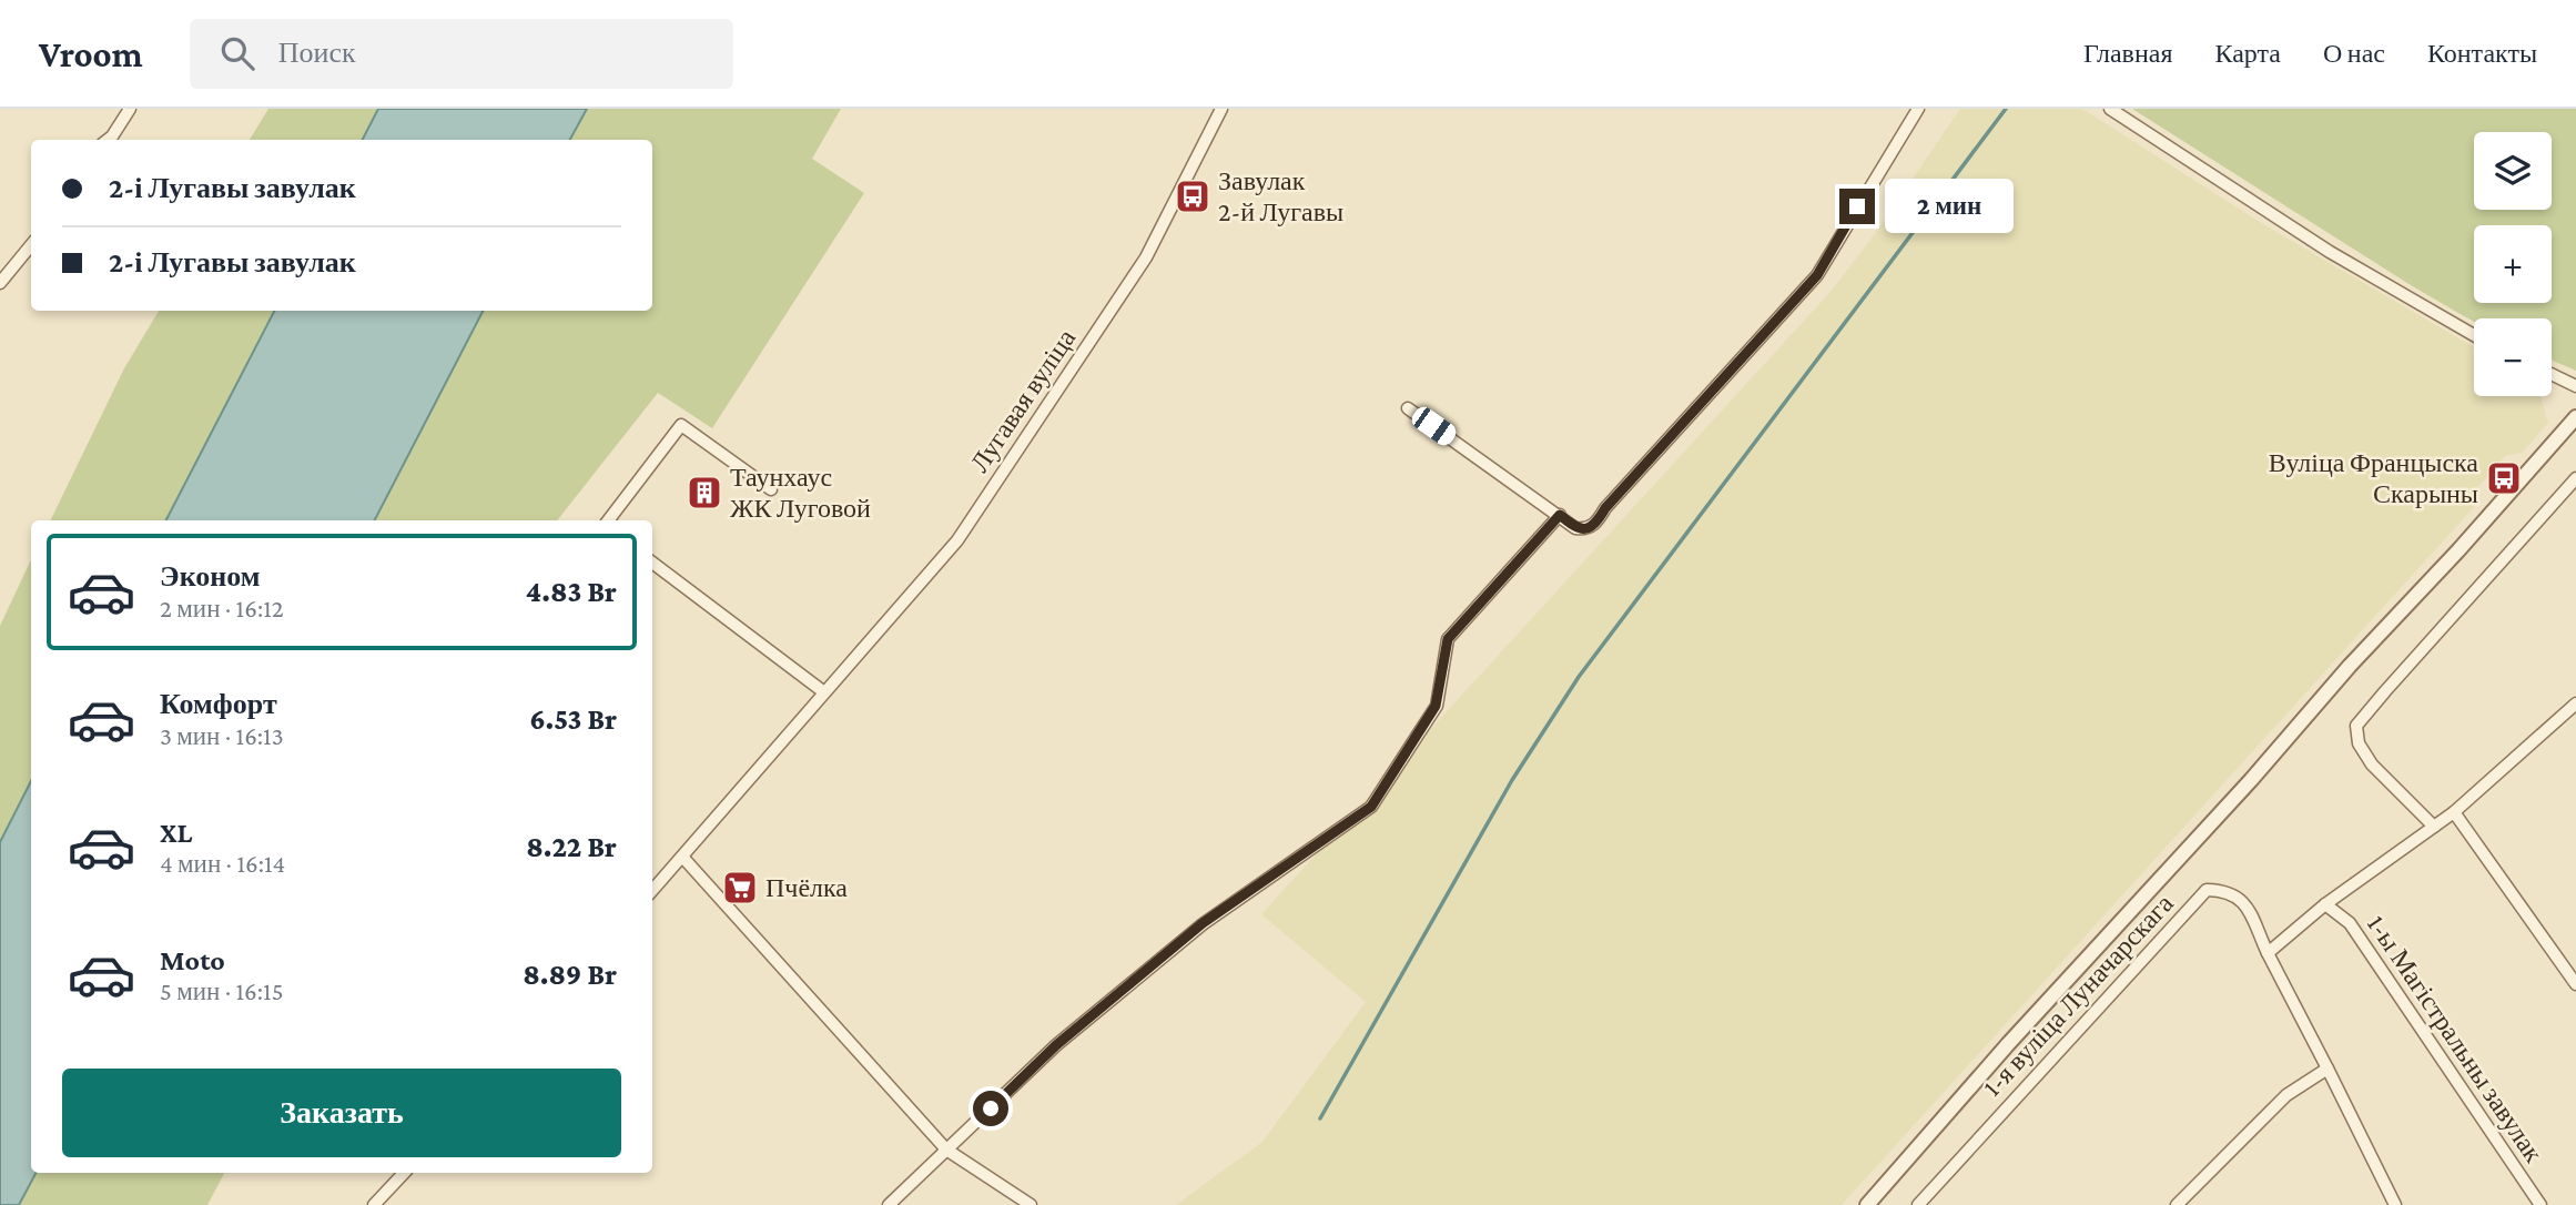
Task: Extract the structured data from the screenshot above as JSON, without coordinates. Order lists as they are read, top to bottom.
{
  "streets": {
    "street": ["Лугавая вуліца", "1-я вуліца Луначарскага", "1-ы Магістральны завулак"]
  },
  "places": {
    "bus stop": ["Завулак 2-й Лугавы", "Вуліца Францыска Скарыны"],
    "building": ["Таунхаус ЖК Луговой"],
    "supermarket": ["Пчёлка"]
  },
  "page": {
    "header": "Vroom",
    "search": "Поиск",
    "nav": [
      "Главная",
      "Карта",
      "О нас",
      "Контакты"
    ],
    "map_buttons": ["+", "−"],
    "banner": ["2-і Лугавы завулак", "2-і Лугавы завулак"],
    "bubble": "2 мин",
    "list": [
      {
        "name": "Эконом",
        "note": "2 мин · 16:12",
        "value": "4.83 Br"
      },
      {
        "name": "Комфорт",
        "note": "3 мин · 16:13",
        "value": "6.53 Br"
      },
      {
        "name": "XL",
        "note": "4 мин · 16:14",
        "value": "8.22 Br"
      },
      {
        "name": "Moto",
        "note": "5 мин · 16:15",
        "value": "8.89 Br"
      }
    ],
    "buttons": "Заказать"
  }
}
